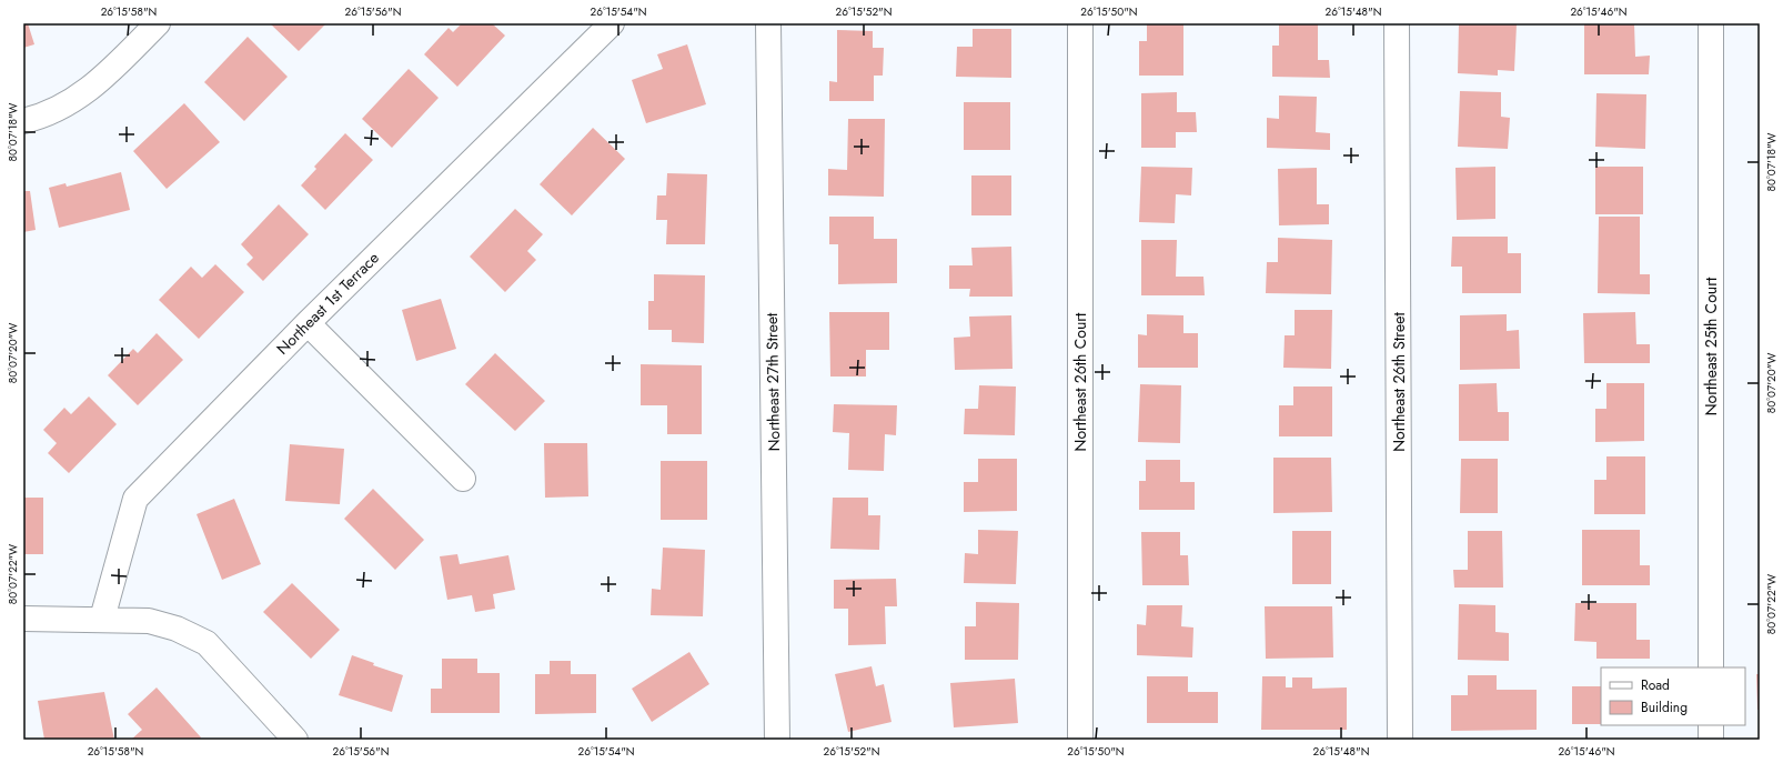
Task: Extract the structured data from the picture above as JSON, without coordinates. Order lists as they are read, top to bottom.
{
  "streets": {
    "street": [
      "Northeast 1st Terrace",
      "Northeast 25th Court",
      "Northeast 27th Street",
      "Northeast 26th Court",
      "Northeast 26th Street"
    ]
  },
  "legend": ["Road", "Building"],
  "coordinates": [
    "26°15'58\"N",
    "26°15'56\"N",
    "26°15'54\"N",
    "26°15'52\"N",
    "26°15'50\"N",
    "26°15'48\"N",
    "26°15'46\"N",
    "80°07'18\"W",
    "80°07'20\"W",
    "80°07'22\"W"
  ]
}
